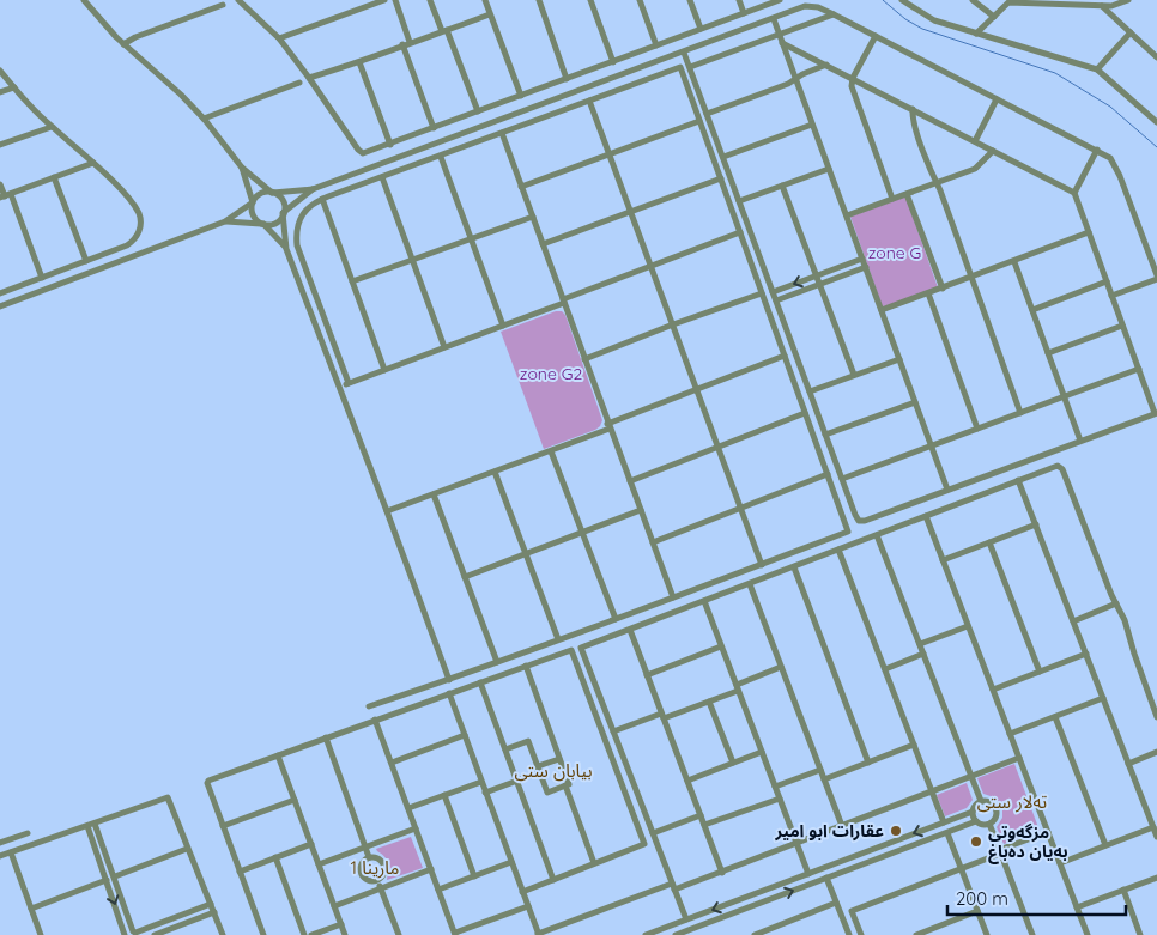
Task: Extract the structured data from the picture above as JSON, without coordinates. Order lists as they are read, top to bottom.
{
  "districts": ["بیابان ستی", "ته‌لار ستی", "مارینا 1"],
  "parks": ["zone G", "zone G2"],
  "places": ["عقارات ابو امير", "مزگەوتی بەیان دەباغ"],
  "scale_bar": "200 m"
}
